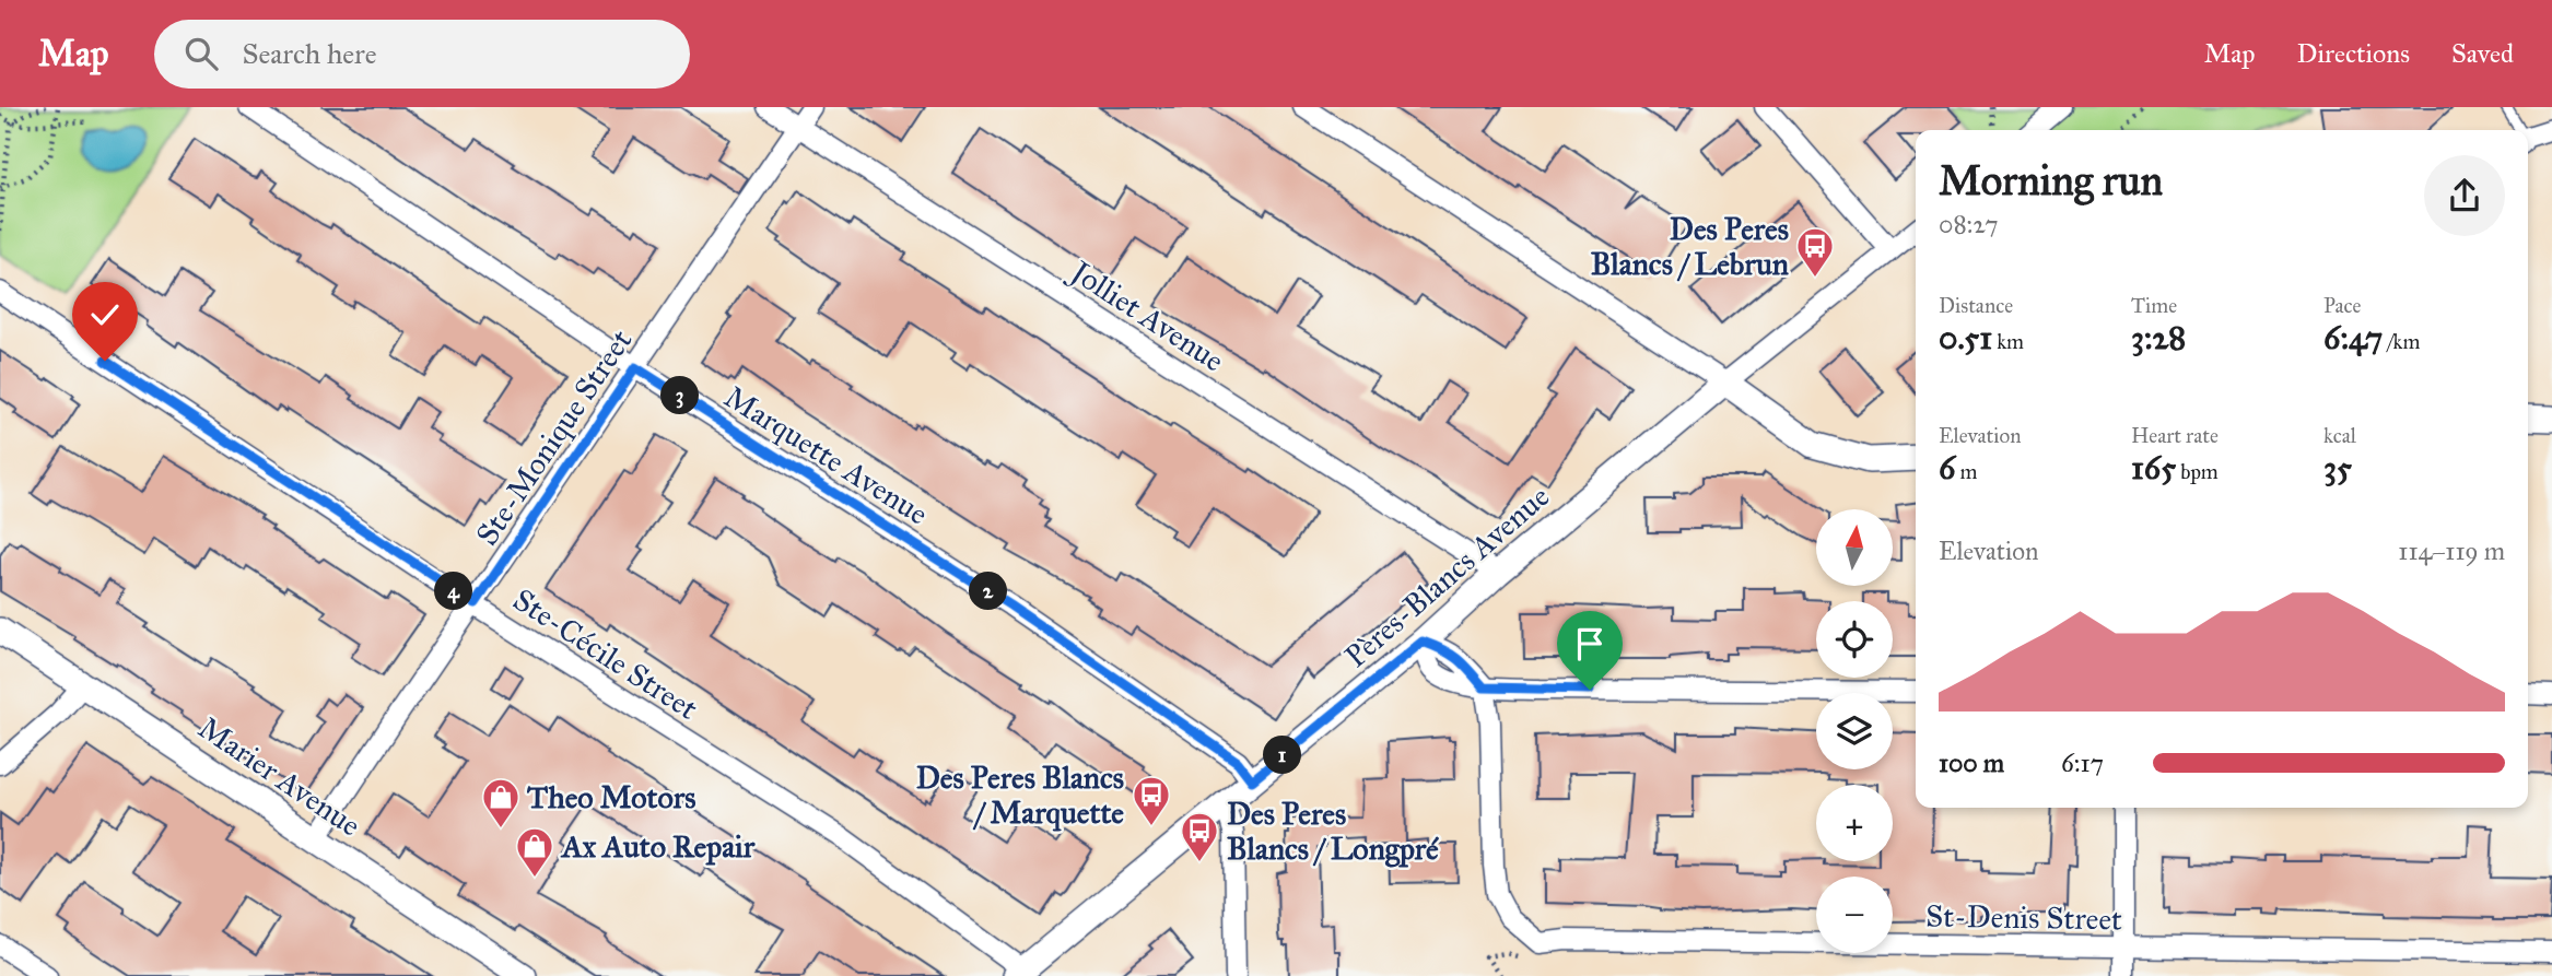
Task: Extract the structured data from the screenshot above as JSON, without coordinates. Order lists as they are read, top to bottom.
{
  "streets": {
    "street": [
      "Jolliet Avenue",
      "Ste-Monique Street",
      "Marquette Avenue",
      "Pères-Blancs Avenue",
      "Ste-Cécile Street",
      "Marier Avenue",
      "St-Denis Street"
    ]
  },
  "crossings": [
    ["Jolliet Avenue", "Ste-Monique Street"],
    ["Jolliet Avenue", "Pères-Blancs Avenue"],
    ["Ste-Monique Street", "Marquette Avenue"],
    ["Ste-Monique Street", "Ste-Cécile Street"],
    ["Ste-Monique Street", "Marier Avenue"],
    ["Marquette Avenue", "Pères-Blancs Avenue"],
    ["Pères-Blancs Avenue", "Ste-Cécile Street"]
  ],
  "places": {
    "bus stop": ["Des Peres Blancs / Lebrun", "Des Peres Blancs / Marquette", "Des Peres Blancs / Longpré"],
    "shop": ["Theo Motors", "Ax Auto Repair"]
  },
  "north": "top",
  "page": {
    "header": "Map",
    "search": "Search here",
    "nav": ["Map", "Directions", "Saved"],
    "heading": ["Morning run", "08:27"],
    "stats": [
      ["Distance", "0.51 km"],
      ["Time", "3:28"],
      ["Pace", "6:47 /km"],
      ["Elevation", "6 m"],
      ["Heart rate", "165 bpm"],
      ["kcal", "35"]
    ],
    "pins": [
      "3",
      "2",
      "4",
      "1"
    ],
    "map_buttons": ["+", "−"],
    "chart": ["Elevation", "114–119 m"],
    "list": [
      {
        "name": "100 m",
        "note": "6:17"
      }
    ]
  }
}
